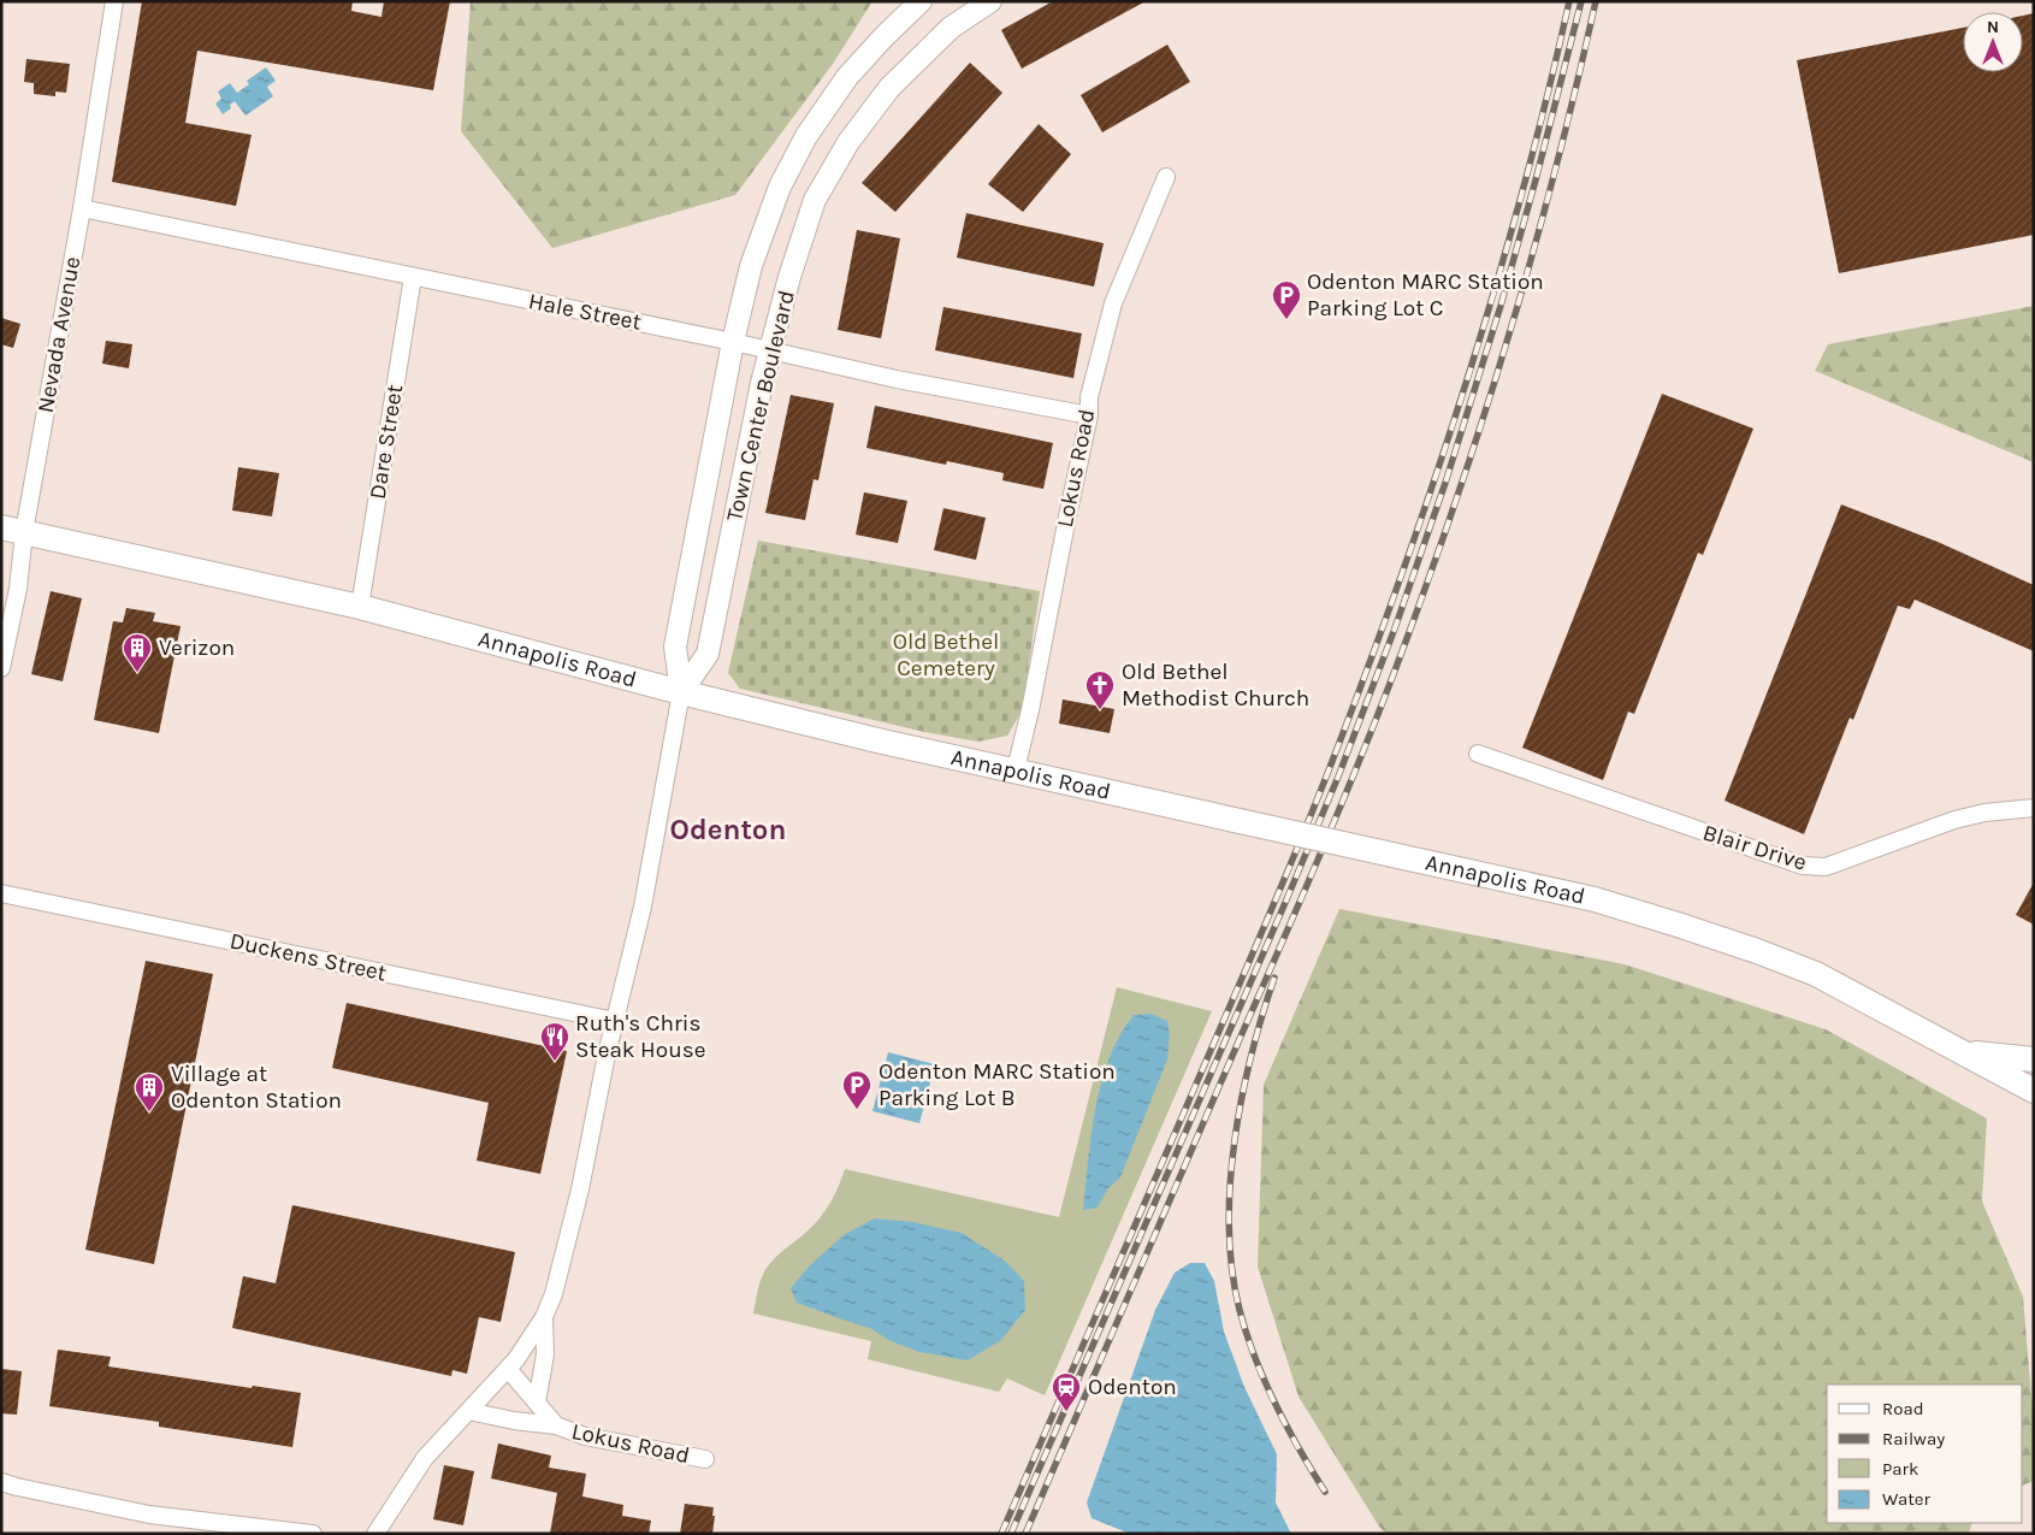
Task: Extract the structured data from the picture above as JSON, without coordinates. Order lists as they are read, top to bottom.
{
  "streets": {
    "main road": ["Annapolis Road"],
    "street": [
      "Hale Street",
      "Nevada Avenue",
      "Town Center Boulevard",
      "Dare Street",
      "Lokus Road",
      "Blair Drive",
      "Duckens Street"
    ]
  },
  "crossings": [
    ["Hale Street", "Nevada Avenue"],
    ["Hale Street", "Town Center Boulevard"],
    ["Hale Street", "Dare Street"],
    ["Hale Street", "Lokus Road"],
    ["Nevada Avenue", "Annapolis Road"],
    ["Town Center Boulevard", "Lokus Road"],
    ["Town Center Boulevard", "Annapolis Road"],
    ["Town Center Boulevard", "Duckens Street"],
    ["Dare Street", "Annapolis Road"],
    ["Lokus Road", "Annapolis Road"]
  ],
  "districts": ["Odenton"],
  "parks": ["Old Bethel Cemetery"],
  "places": {
    "parking": ["Odenton MARC Station Parking Lot C", "Odenton MARC Station Parking Lot B"],
    "building": ["Verizon", "Village at Odenton Station"],
    "church": ["Old Bethel Methodist Church"],
    "restaurant": ["Ruth's Chris Steak House"],
    "station": ["Odenton"]
  },
  "legend": [
    "Road",
    "Railway",
    "Park",
    "Water"
  ],
  "north": "top"
}
